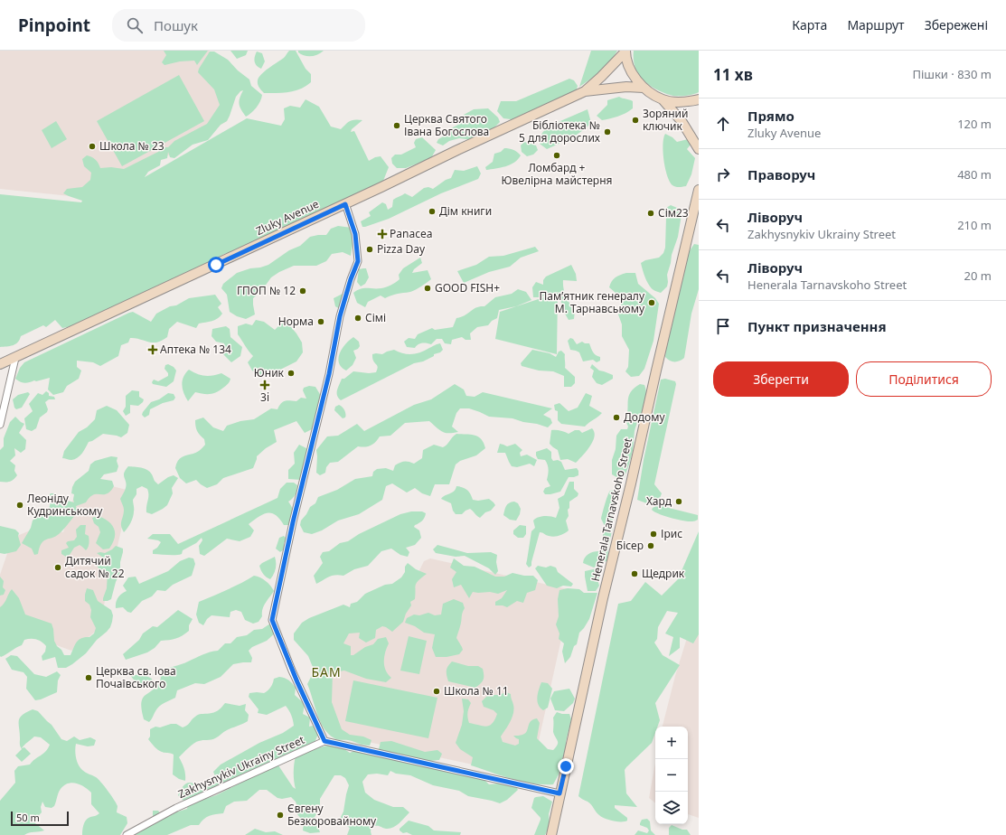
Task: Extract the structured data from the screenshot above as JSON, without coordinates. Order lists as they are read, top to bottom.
{
  "streets": {
    "main road": ["Zluky Avenue", "Henerala Tarnavskoho Street"],
    "street": ["Zakhysnykiv Ukrainy Street"]
  },
  "districts": ["БАМ"],
  "places": {
    "other": [
      "Зоряний ключик",
      "Церква Святого Івана Богослова",
      "Бібліотека № 5 для дорослих",
      "Школа № 23",
      "Ломбард + Ювелірна майстерня",
      "Дім книги",
      "Сім23",
      "Pizza Day",
      "GOOD FISH+",
      "ГПОП № 12",
      "Пам’ятник генералу М. Тарнавському",
      "Сімі",
      "Норма",
      "Юник",
      "Додому",
      "Хард",
      "Леоніду Кудринському",
      "Ірис",
      "Бісер",
      "Дитячий садок № 22",
      "Щедрик",
      "Церква св. Іова Почаївського",
      "Школа № 11",
      "Євгену Безкоровайному"
    ],
    "health": ["Panacea", "Аптека № 134", "3i"]
  },
  "scale_bar": "50 m",
  "page": {
    "header": "Pinpoint",
    "search": "Пошук",
    "nav": ["Карта", "Маршрут", "Збережені"],
    "heading": ["11 хв", "Пішки · 830 m"],
    "list": [
      ["Прямо", "Zluky Avenue", "120 m"],
      ["Праворуч", "480 m"],
      ["Ліворуч", "Zakhysnykiv Ukrainy Street", "210 m"],
      ["Ліворуч", "Henerala Tarnavskoho Street", "20 m"],
      "Пункт призначення"
    ],
    "buttons": ["Зберегти", "Поділитися"],
    "map_buttons": ["+", "−"],
    "scale": "50 m"
  }
}
